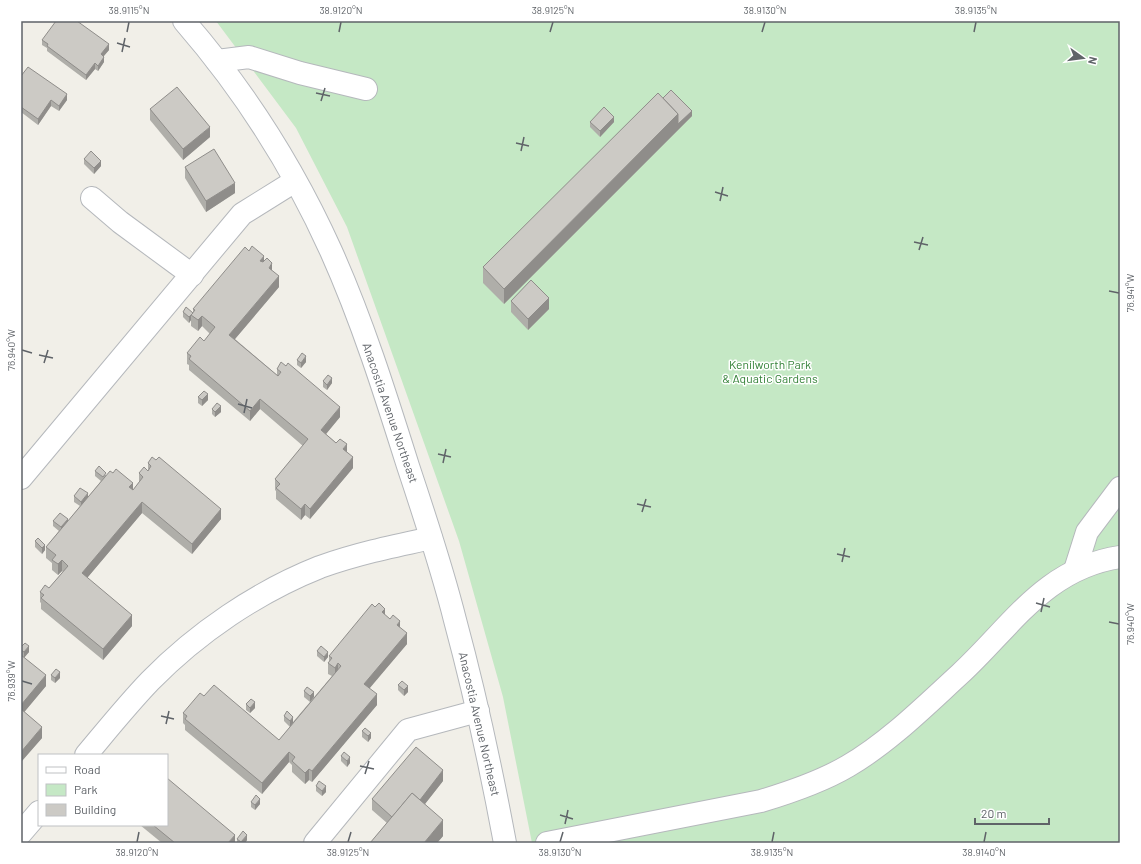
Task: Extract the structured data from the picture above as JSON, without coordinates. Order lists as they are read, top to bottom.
{
  "streets": {
    "street": ["Anacostia Avenue Northeast"]
  },
  "parks": ["Kenilworth Park & Aquatic Gardens"],
  "legend": ["Road", "Park", "Building"],
  "scale_bar": "20 m",
  "north": "right",
  "coordinates": [
    "38.9115°N",
    "38.9120°N",
    "38.9125°N",
    "38.9130°N",
    "38.9135°N",
    "76.941°W",
    "76.940°W",
    "76.939°W",
    "38.9140°N"
  ]
}
